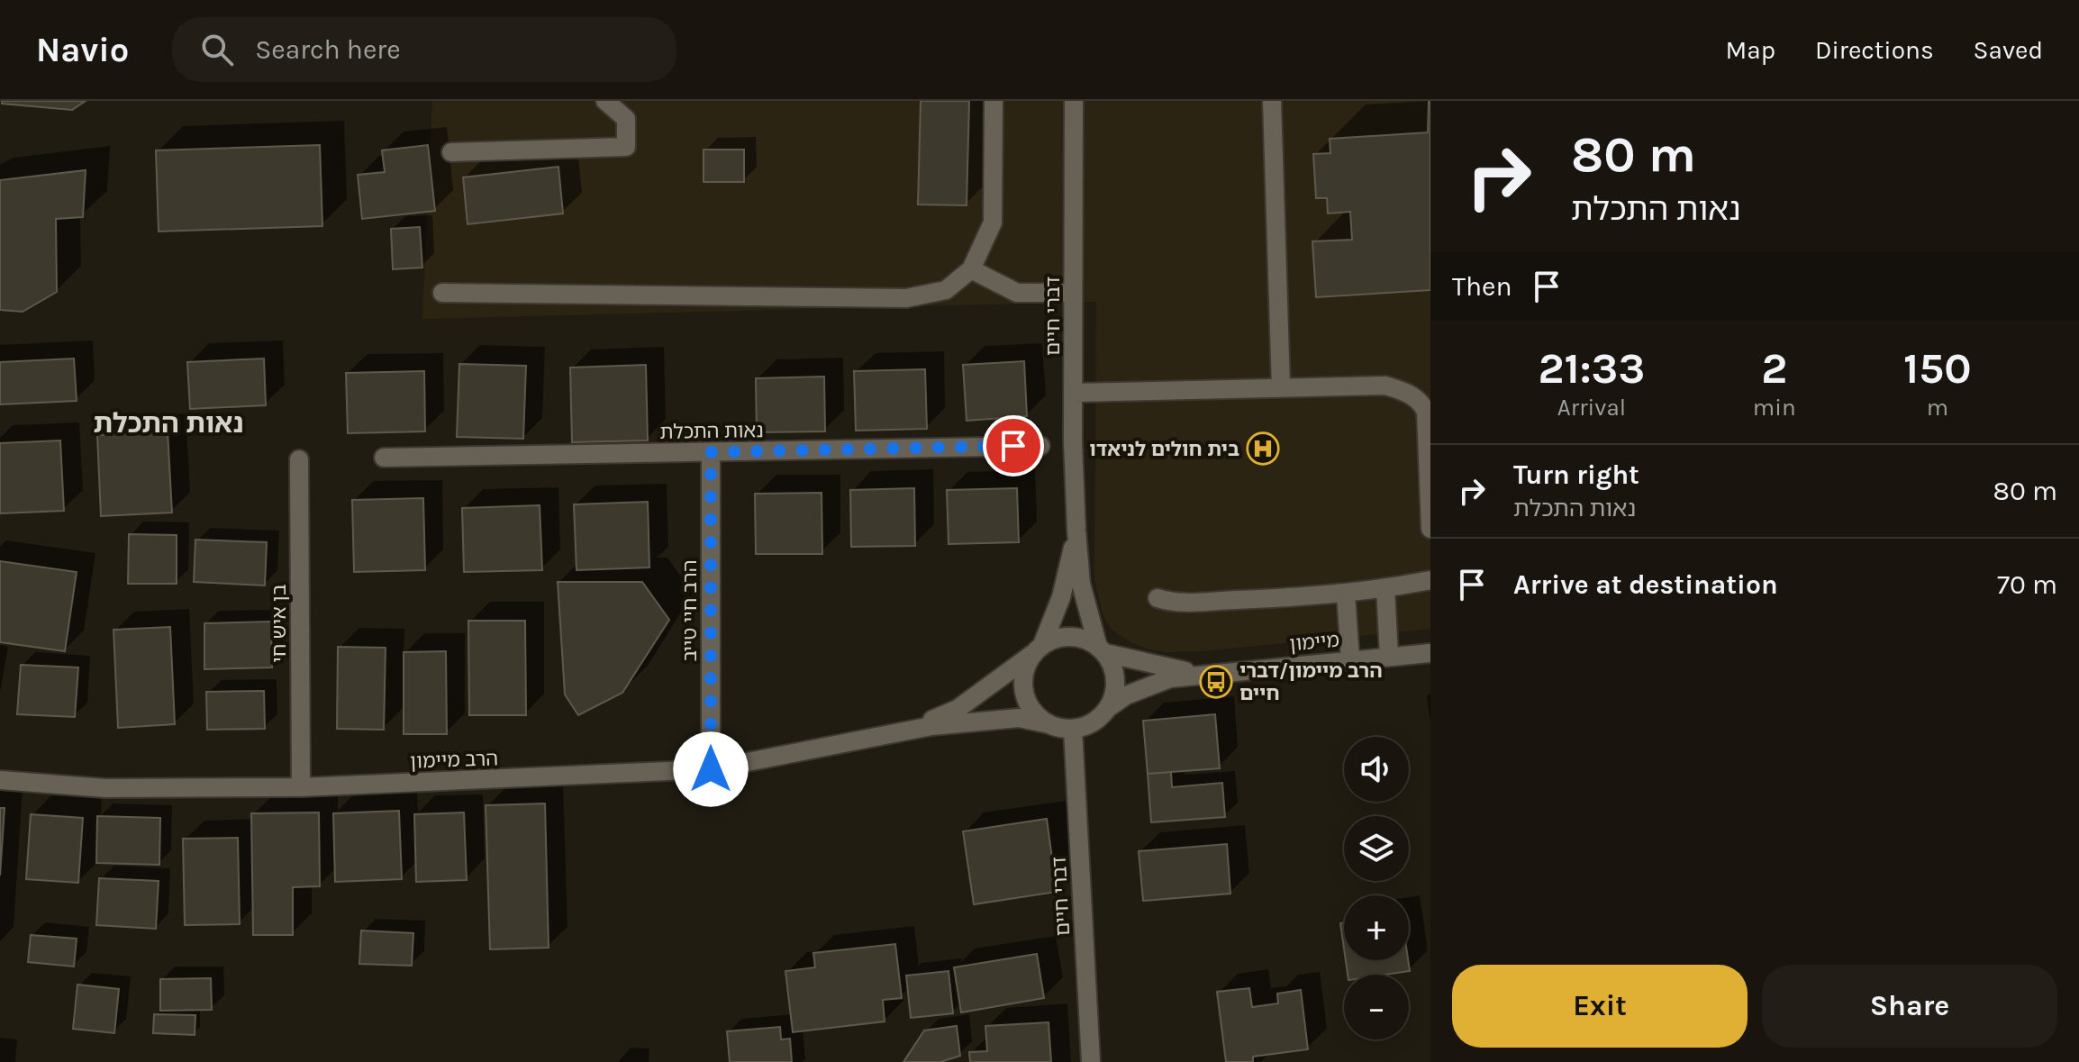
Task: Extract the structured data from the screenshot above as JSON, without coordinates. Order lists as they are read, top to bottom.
{
  "streets": {
    "street": [
      "דברי חיים",
      "נאות התכלת",
      "הרב חיי טייב",
      "בן איש חי",
      "מיימון",
      "הרב מיימון"
    ]
  },
  "crossings": [
    ["דברי חיים", "הרב מיימון"],
    ["נאות התכלת", "הרב חיי טייב"],
    ["הרב חיי טייב", "הרב מיימון"],
    ["בן איש חי", "הרב מיימון"]
  ],
  "districts": ["נאות התכלת"],
  "places": {
    "hospital": ["בית חולים לניאדו"],
    "bus stop": ["הרב מיימון/דברי חיים"]
  },
  "page": {
    "header": "Navio",
    "search": "Search here",
    "nav": ["Map", "Directions", "Saved"],
    "turn": ["80 m", "נאות התכלת"],
    "then": "Then",
    "eta": [
      "21:33",
      "Arrival",
      "2",
      "min",
      "150",
      "m"
    ],
    "list": [
      {
        "name": "Turn right",
        "note": "נאות התכלת",
        "value": "80 m"
      },
      {
        "name": "Arrive at destination",
        "value": "70 m"
      }
    ],
    "map_buttons": ["+", "−"],
    "buttons": ["Exit", "Share"]
  }
}
